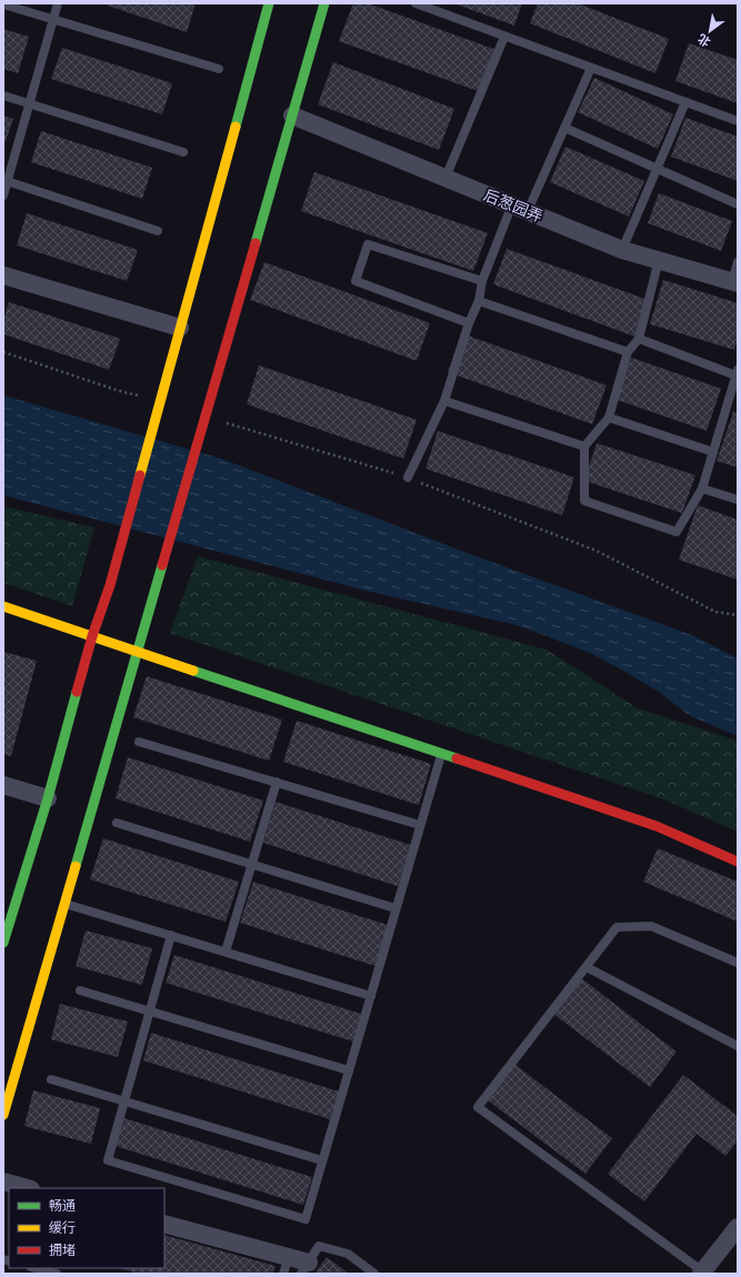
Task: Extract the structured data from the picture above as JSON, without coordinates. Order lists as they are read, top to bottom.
{
  "streets": {
    "street": ["后葱园弄"]
  },
  "legend": ["畅通", "缓行", "拥堵"],
  "north": "bottom left"
}
